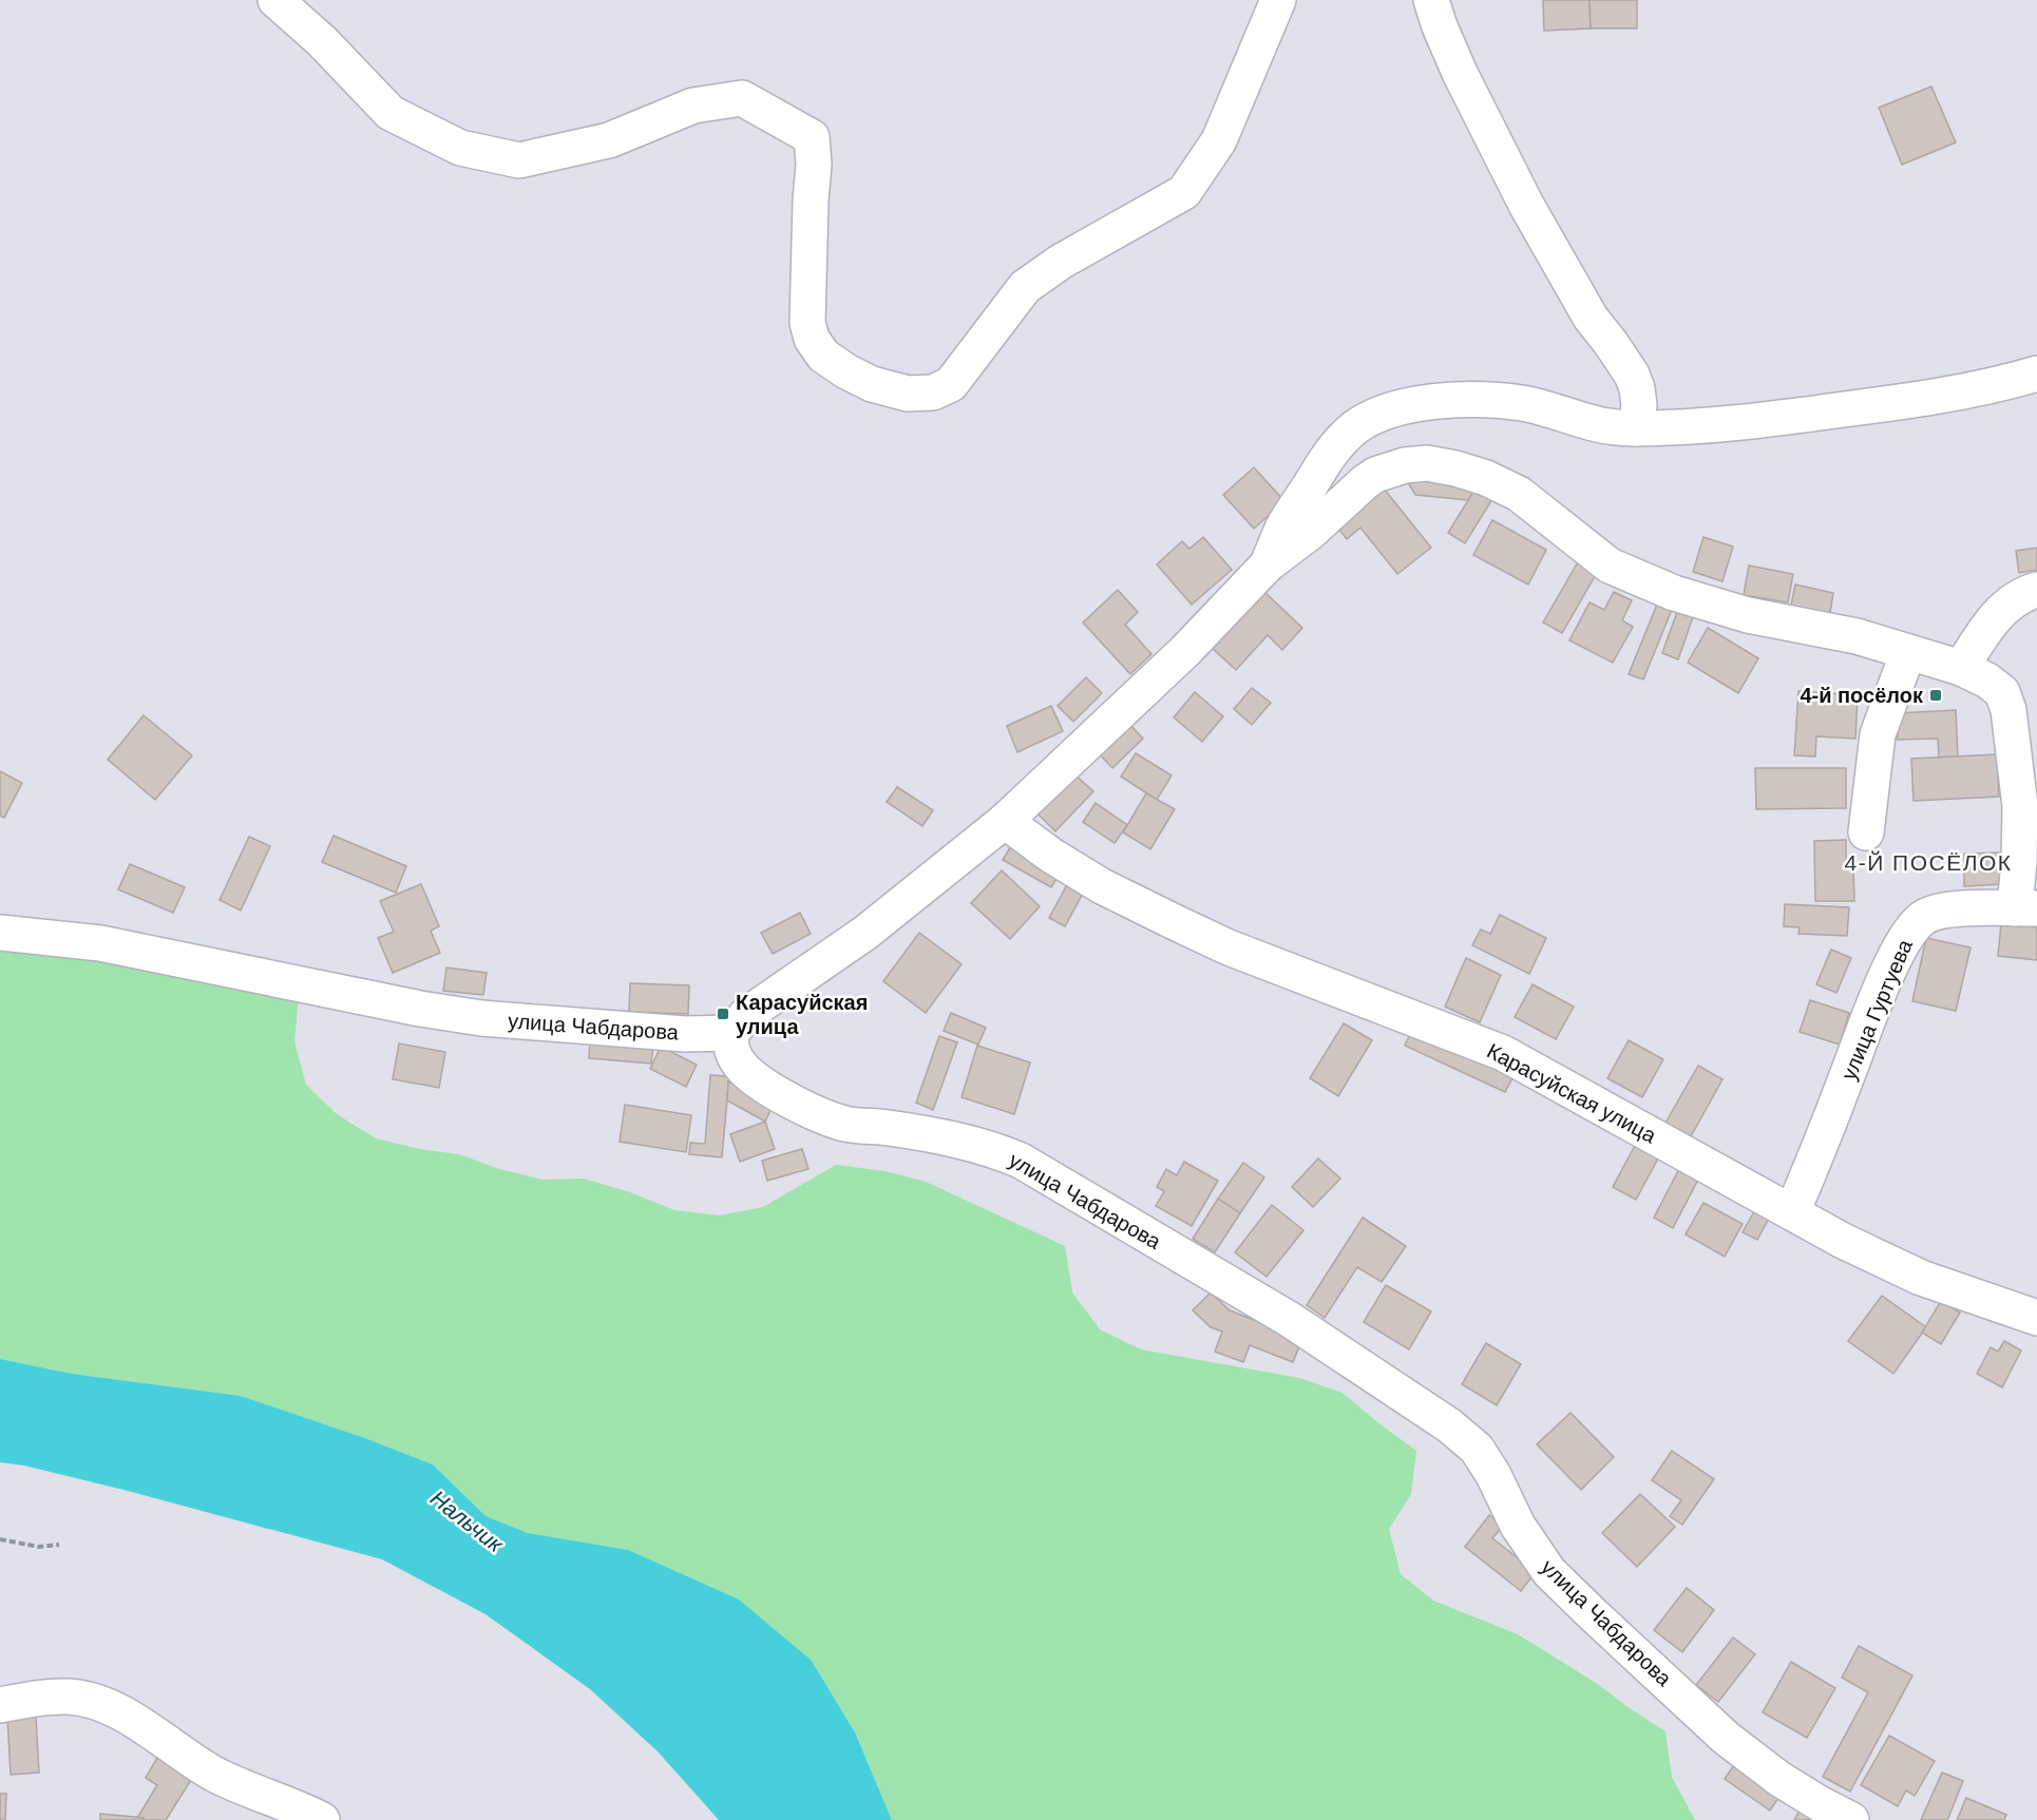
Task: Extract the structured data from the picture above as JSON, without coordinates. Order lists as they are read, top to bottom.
{
  "streets": {
    "street": ["улица Гуртуева", "улица Чабдарова", "Карасуйская улица"]
  },
  "crossings": [
    ["улица Гуртуева", "Карасуйская улица"]
  ],
  "districts": ["4-Й ПОСЁЛОК"],
  "water": ["Нальчик"],
  "places": {
    "transit": ["4-й посёлок", "Карасуйская улица"]
  }
}
